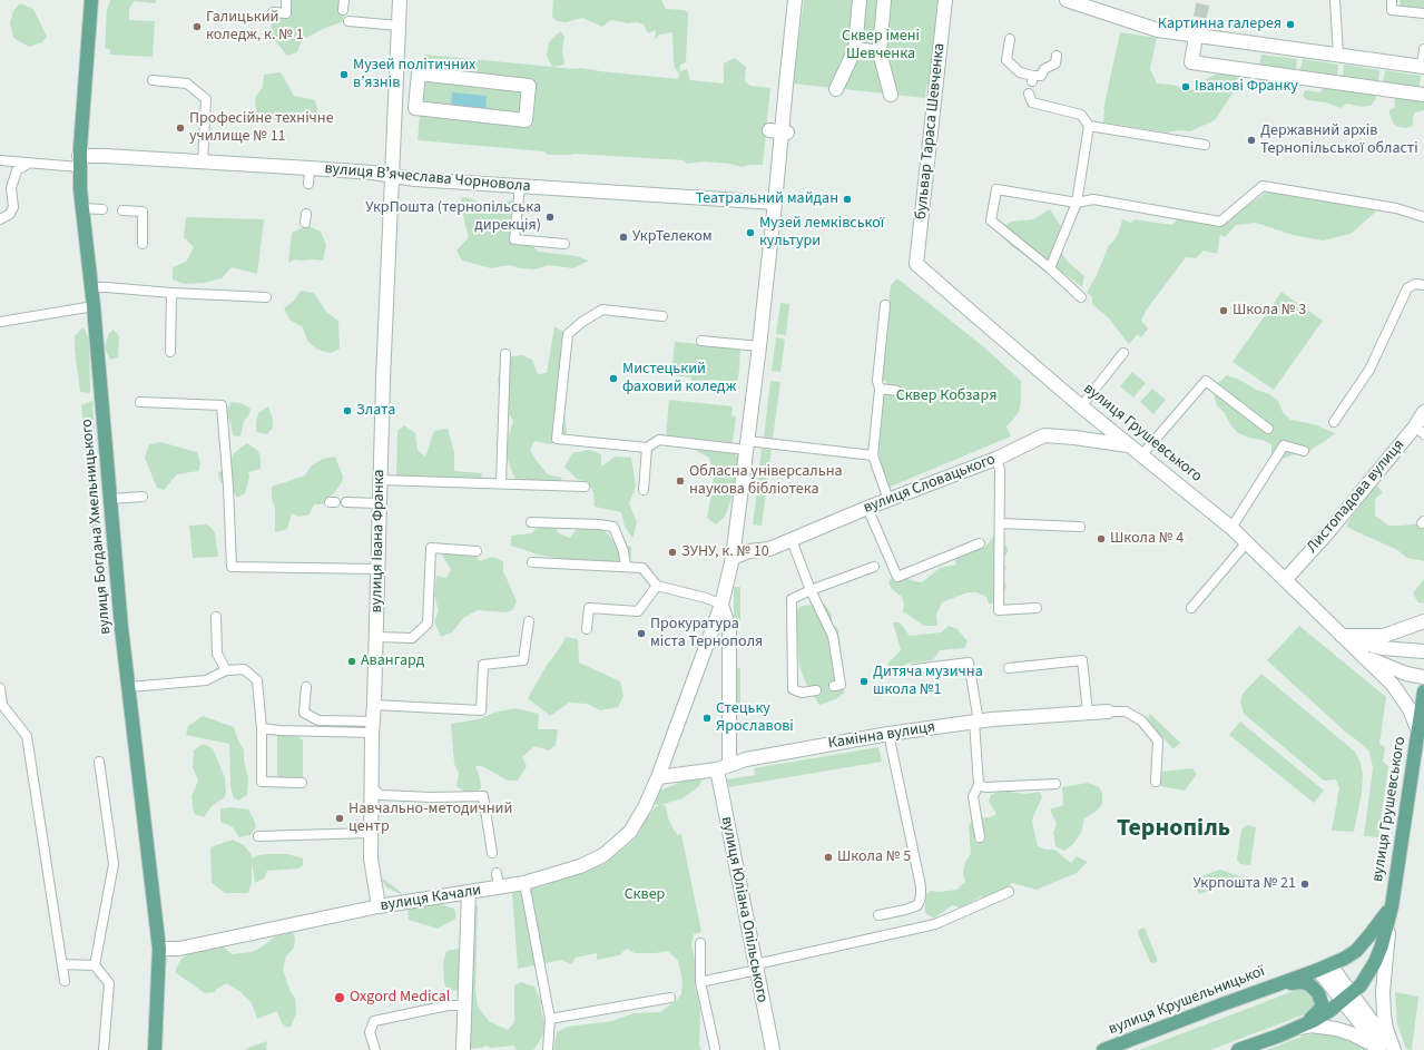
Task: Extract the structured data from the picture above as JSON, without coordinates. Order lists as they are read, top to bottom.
{
  "streets": {
    "main road": ["вулиця Грушевського", "вулиця Богдана Хмельницького", "вулиця Крушельницької"],
    "street": [
      "бульвар Тараса Шевченка",
      "вулиця Вʼячеслава Чорновола",
      "вулиця Словацького",
      "Листопадова вулиця",
      "вулиця Івана Франка",
      "Камінна вулиця",
      "вулиця Качали",
      "вулиця Юліана Опільського"
    ]
  },
  "crossings": [
    ["бульвар Тараса Шевченка", "вулиця Грушевського"],
    ["вулиця Вʼячеслава Чорновола", "вулиця Богдана Хмельницького"],
    ["вулиця Вʼячеслава Чорновола", "вулиця Івана Франка"],
    ["вулиця Грушевського", "вулиця Словацького"],
    ["вулиця Грушевського", "Листопадова вулиця"],
    ["вулиця Грушевського", "вулиця Крушельницької"],
    ["вулиця Богдана Хмельницького", "вулиця Качали"],
    ["вулиця Івана Франка", "вулиця Качали"],
    ["Камінна вулиця", "вулиця Качали"],
    ["Камінна вулиця", "вулиця Юліана Опільського"]
  ],
  "districts": ["Тернопіль"],
  "parks": ["Сквер імені Шевченка", "Сквер Кобзаря", "Сквер"],
  "places": [
    "Картинна галерея",
    "Галицький коледж, к. № 1",
    "Музей політичних в’язнів",
    "Іванові Франку",
    "Професійне технічне училище № 11",
    "Державний архів Тернопільської області",
    "Театральний майдан",
    "УкрПошта (тернопільська дирекція)",
    "Музей лемківської культури",
    "УкрТелеком",
    "Школа № 3",
    "Мистецький фаховий коледж",
    "Злата",
    "Обласна універсальна наукова бібліотека",
    "Школа № 4",
    "ЗУНУ, к. № 10",
    "Прокуратура міста Тернополя",
    "Авангард",
    "Дитяча музична школа №1",
    "Стецьку Ярославові",
    "Навчально-методичний центр",
    "Школа № 5",
    "Укрпошта № 21",
    "Oxgord Medical"
  ]
}
